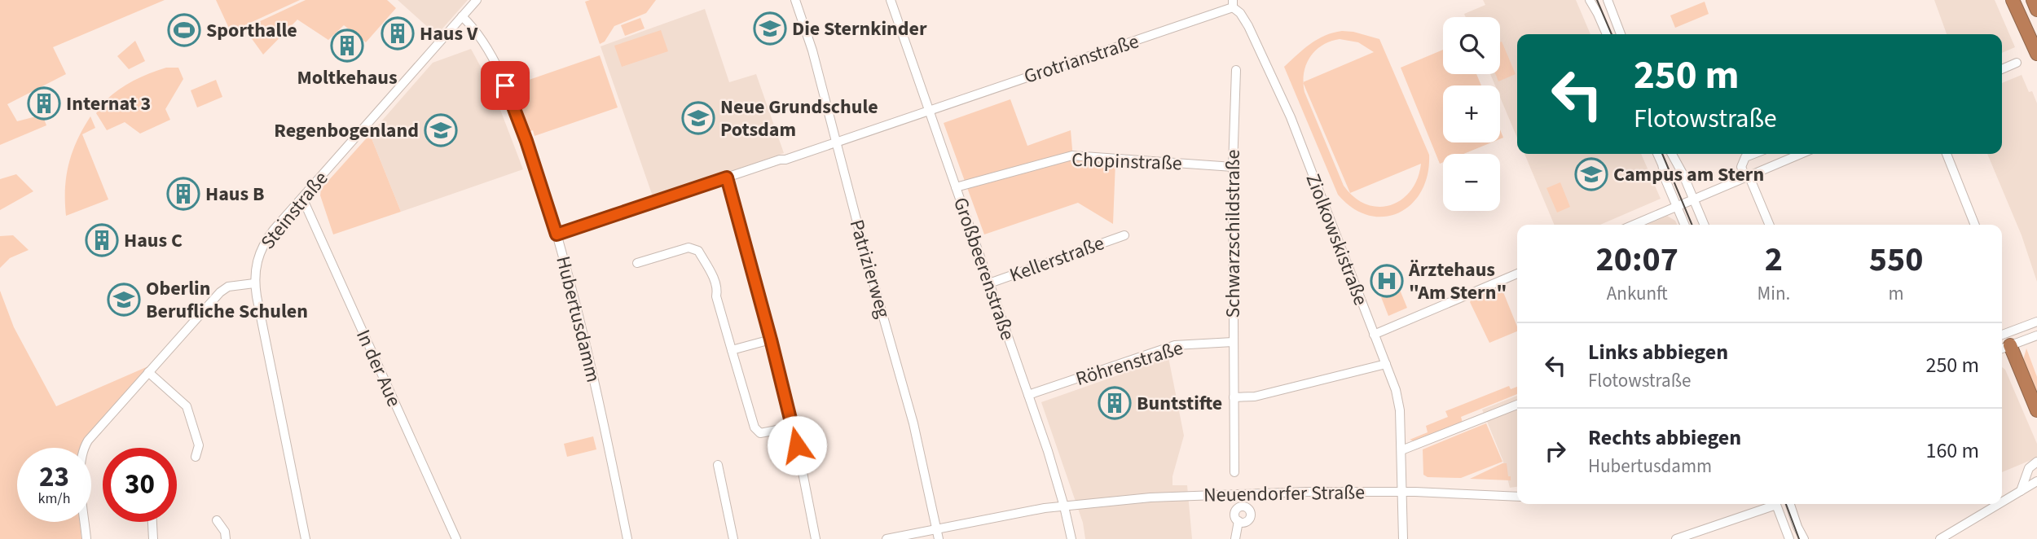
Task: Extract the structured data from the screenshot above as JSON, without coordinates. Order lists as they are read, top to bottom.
{
  "streets": {
    "street": [
      "Grotrianstraße",
      "Chopinstraße",
      "Steinstraße",
      "Schwarzschildstraße",
      "Ziolkowskistraße",
      "Kellerstraße",
      "Patrizierweg",
      "Großbeerenstraße",
      "Hubertusdamm",
      "Röhrenstraße",
      "In der Aue",
      "Neuendorfer Straße"
    ]
  },
  "crossings": [
    ["Grotrianstraße", "Ziolkowskistraße"],
    ["Grotrianstraße", "Patrizierweg"],
    ["Grotrianstraße", "Großbeerenstraße"],
    ["Grotrianstraße", "Hubertusdamm"],
    ["Chopinstraße", "Schwarzschildstraße"],
    ["Chopinstraße", "Großbeerenstraße"],
    ["Steinstraße", "Hubertusdamm"],
    ["Steinstraße", "In der Aue"],
    ["Schwarzschildstraße", "Röhrenstraße"],
    ["Ziolkowskistraße", "Neuendorfer Straße"],
    ["Kellerstraße", "Großbeerenstraße"],
    ["Patrizierweg", "Neuendorfer Straße"],
    ["Großbeerenstraße", "Röhrenstraße"],
    ["Großbeerenstraße", "Neuendorfer Straße"]
  ],
  "places": {
    "school or university": [
      "Die Sternkinder",
      "Neue Grundschule Potsdam",
      "Regenbogenland",
      "Campus am Stern",
      "Oberlin Berufliche Schulen"
    ],
    "sports": ["Sporthalle"],
    "building": [
      "Haus V",
      "Moltkehaus",
      "Internat 3",
      "Haus B",
      "Haus C",
      "Buntstifte"
    ],
    "hospital": ["Ärztehaus \"Am Stern\""]
  },
  "page": {
    "map_buttons": ["+", "−"],
    "turn": ["250 m", "Flotowstraße"],
    "eta": [
      "20:07",
      "Ankunft",
      "2",
      "Min.",
      "550",
      "m"
    ],
    "list": [
      {
        "name": "Links abbiegen",
        "note": "Flotowstraße",
        "value": "250 m"
      },
      {
        "name": "Rechts abbiegen",
        "note": "Hubertusdamm",
        "value": "160 m"
      }
    ],
    "speed": "23 km/h",
    "limit": "30"
  }
}
